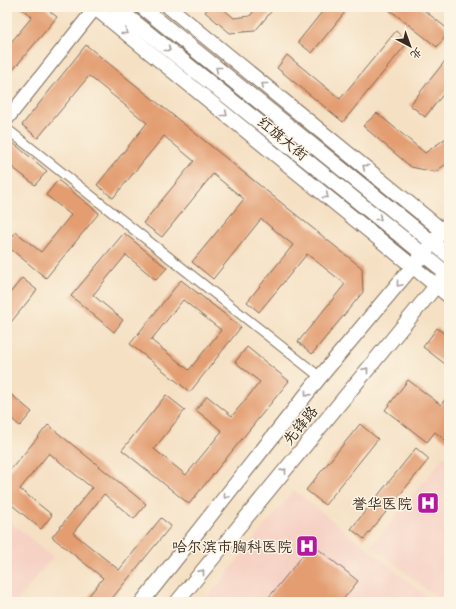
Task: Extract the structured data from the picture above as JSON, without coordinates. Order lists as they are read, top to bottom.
{
  "streets": {
    "main road": ["红旗大街", "先锋路"]
  },
  "crossings": [
    ["红旗大街", "先锋路"]
  ],
  "places": {
    "hospital": ["誉华医院", "哈尔滨市胸科医院"]
  },
  "north": "bottom right"
}
